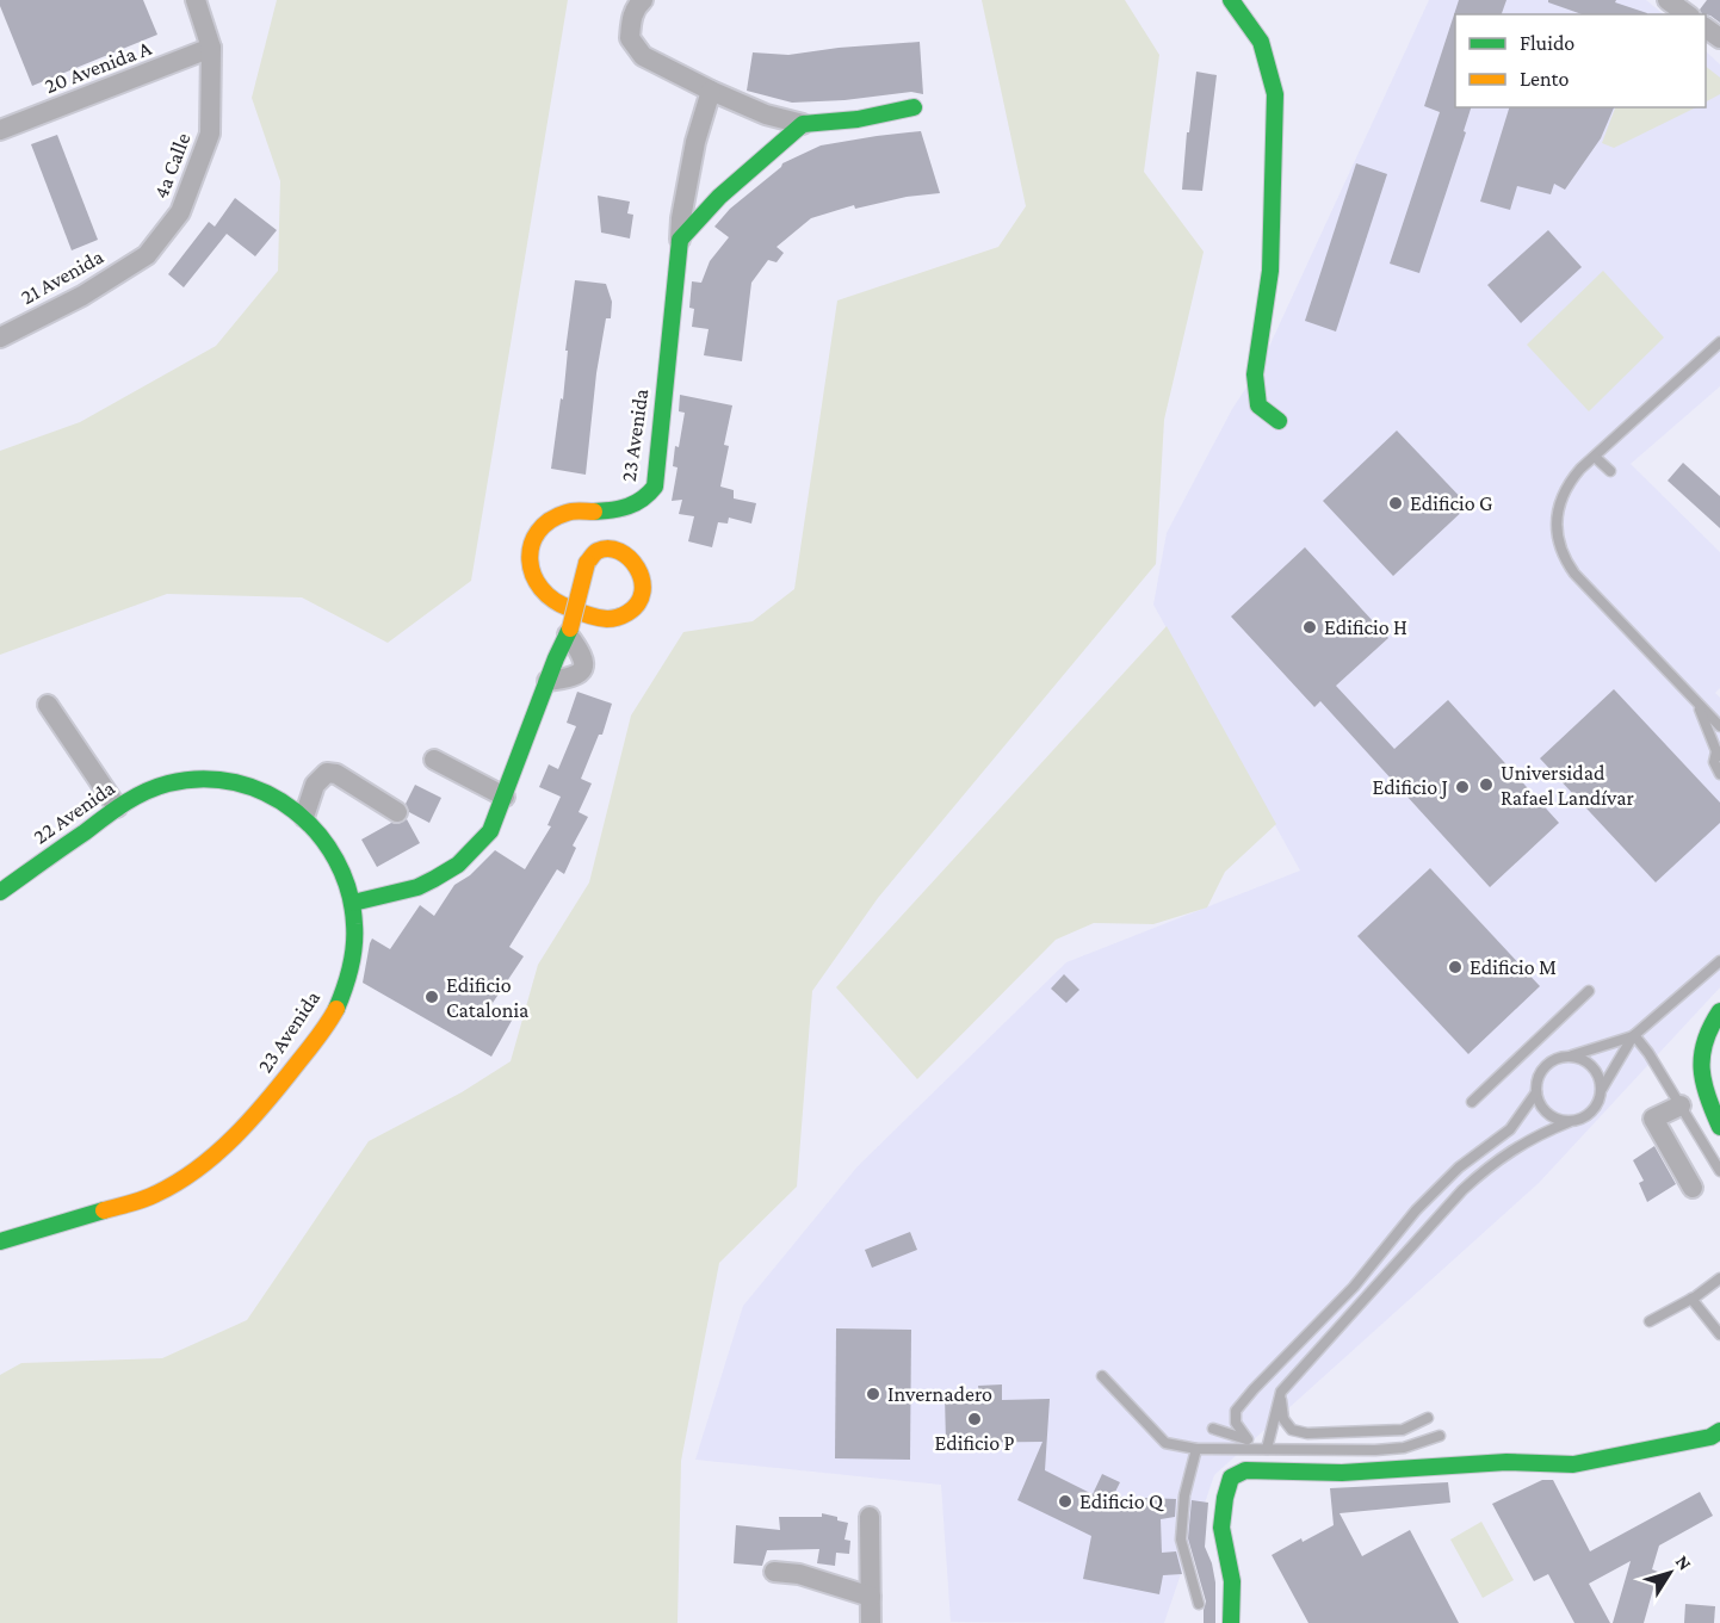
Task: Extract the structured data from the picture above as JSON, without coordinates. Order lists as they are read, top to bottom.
{
  "streets": {
    "street": [
      "20 Avenida A",
      "4a Calle",
      "21 Avenida",
      "23 Avenida",
      "22 Avenida"
    ]
  },
  "crossings": [
    ["20 Avenida A", "4a Calle"],
    ["4a Calle", "21 Avenida"],
    ["23 Avenida", "22 Avenida"]
  ],
  "places": [
    "Edificio G",
    "Edificio H",
    "Universidad Rafael Landívar",
    "Edificio J",
    "Edificio M",
    "Edificio Catalonia",
    "Invernadero",
    "Edificio P",
    "Edificio Q"
  ],
  "legend": ["Fluido", "Lento"],
  "north": "top right"
}
